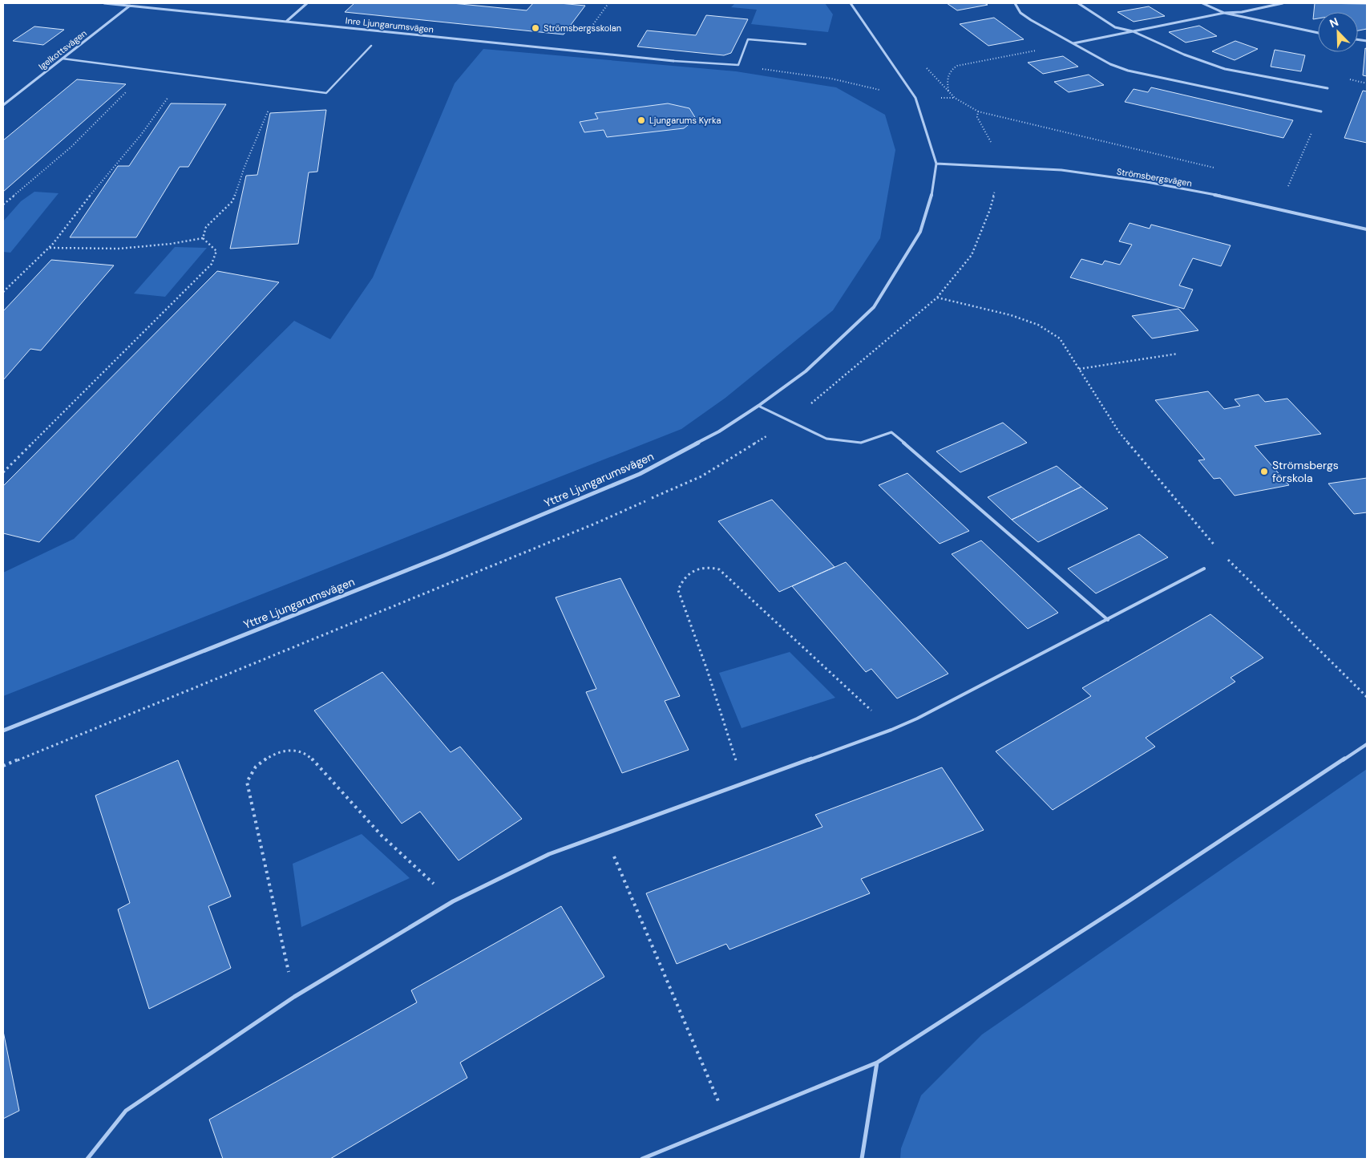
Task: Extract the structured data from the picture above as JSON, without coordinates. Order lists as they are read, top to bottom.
{
  "streets": {
    "street": [
      "Inre Ljungarumsvägen",
      "Igelkottsvägen",
      "Strömsbergsvägen",
      "Yttre Ljungarumsvägen"
    ]
  },
  "crossings": [
    ["Inre Ljungarumsvägen", "Igelkottsvägen"],
    ["Strömsbergsvägen", "Yttre Ljungarumsvägen"]
  ],
  "places": ["Strömsbergsskolan", "Ljungarums Kyrka", "Strömsbergs förskola"],
  "north": "top left"
}
